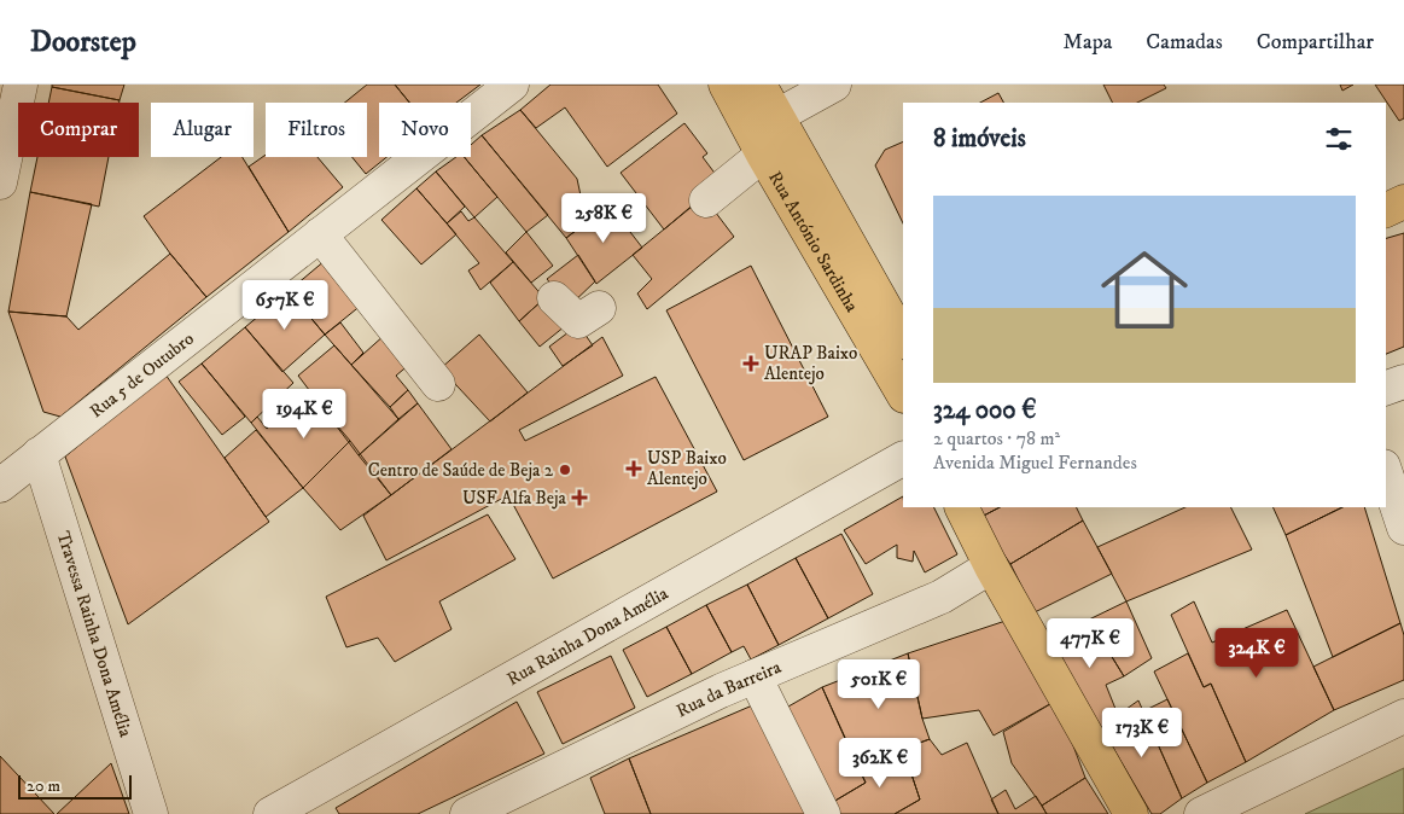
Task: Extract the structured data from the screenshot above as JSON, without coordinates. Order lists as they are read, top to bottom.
{
  "streets": {
    "main road": ["Rua António Sardinha"],
    "street": [
      "Rua 5 de Outubro",
      "Travessa Rainha Dona Amélia",
      "Rua Rainha Dona Amélia",
      "Rua da Barreira"
    ]
  },
  "crossings": [
    ["Rua 5 de Outubro", "Travessa Rainha Dona Amélia"]
  ],
  "places": {
    "health": ["URAP Baixo Alentejo", "USP Baixo Alentejo", "USF Alfa Beja"],
    "other": ["Centro de Saúde de Beja 2"]
  },
  "scale_bar": "20 m",
  "page": {
    "header": "Doorstep",
    "nav": ["Mapa", "Camadas", "Compartilhar"],
    "chip": [
      "Comprar",
      "Alugar",
      "Filtros",
      "Novo"
    ],
    "heading": "8 imóveis",
    "list": [
      {
        "name": "324 000 €",
        "note": "2 quartos · 78 m² · Avenida Miguel Fernandes"
      }
    ],
    "price": [
      "258K €",
      "657K €",
      "194K €",
      "477K €",
      "324K €",
      "501K €",
      "173K €",
      "362K €"
    ],
    "scale": "20 m"
  }
}
